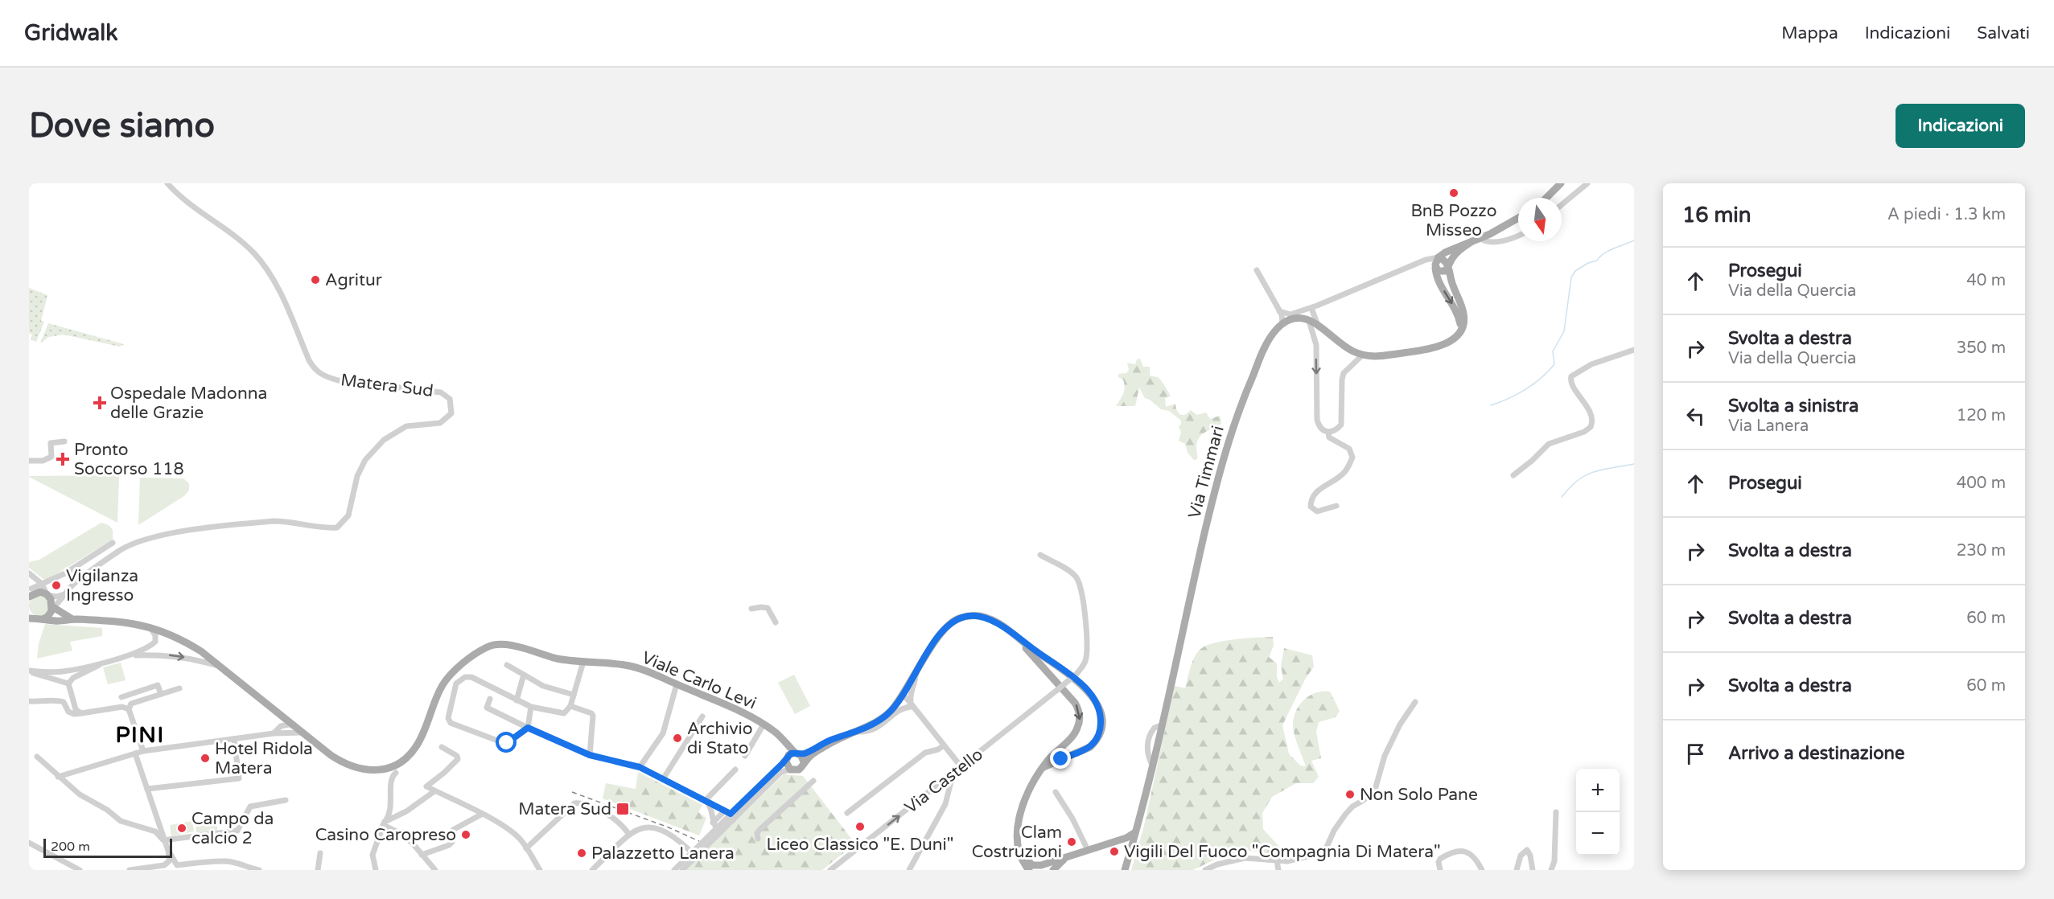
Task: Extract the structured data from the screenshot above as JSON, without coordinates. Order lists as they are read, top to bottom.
{
  "streets": {
    "main road": ["Via Timmari", "Viale Carlo Levi"],
    "street": ["Matera Sud", "Via Castello"]
  },
  "districts": ["PINI"],
  "places": {
    "other": [
      "BnB Pozzo Misseo",
      "Agritur",
      "Vigilanza Ingresso",
      "Archivio di Stato",
      "Hotel Ridola Matera",
      "Non Solo Pane",
      "Liceo Classico \"E. Duni\"",
      "Campo da calcio 2",
      "Casino Caropreso",
      "Clam Costruzioni",
      "Vigili Del Fuoco \"Compagnia Di Matera\"",
      "Palazzetto Lanera"
    ],
    "health": ["Ospedale Madonna delle Grazie", "Pronto Soccorso 118"],
    "transit": ["Matera Sud"]
  },
  "scale_bar": "200 m",
  "north": "bottom",
  "page": {
    "header": "Gridwalk",
    "nav": ["Mappa", "Indicazioni", "Salvati"],
    "buttons": "Indicazioni",
    "title": "Dove siamo",
    "heading": ["16 min", "A piedi · 1.3 km"],
    "list": [
      ["Prosegui", "Via della Quercia", "40 m"],
      ["Svolta a destra", "Via della Quercia", "350 m"],
      ["Svolta a sinistra", "Via Lanera", "120 m"],
      ["Prosegui", "400 m"],
      ["Svolta a destra", "230 m"],
      ["Svolta a destra", "60 m"],
      ["Svolta a destra", "60 m"],
      "Arrivo a destinazione"
    ],
    "map_buttons": ["+", "−"],
    "scale": "200 m"
  }
}
